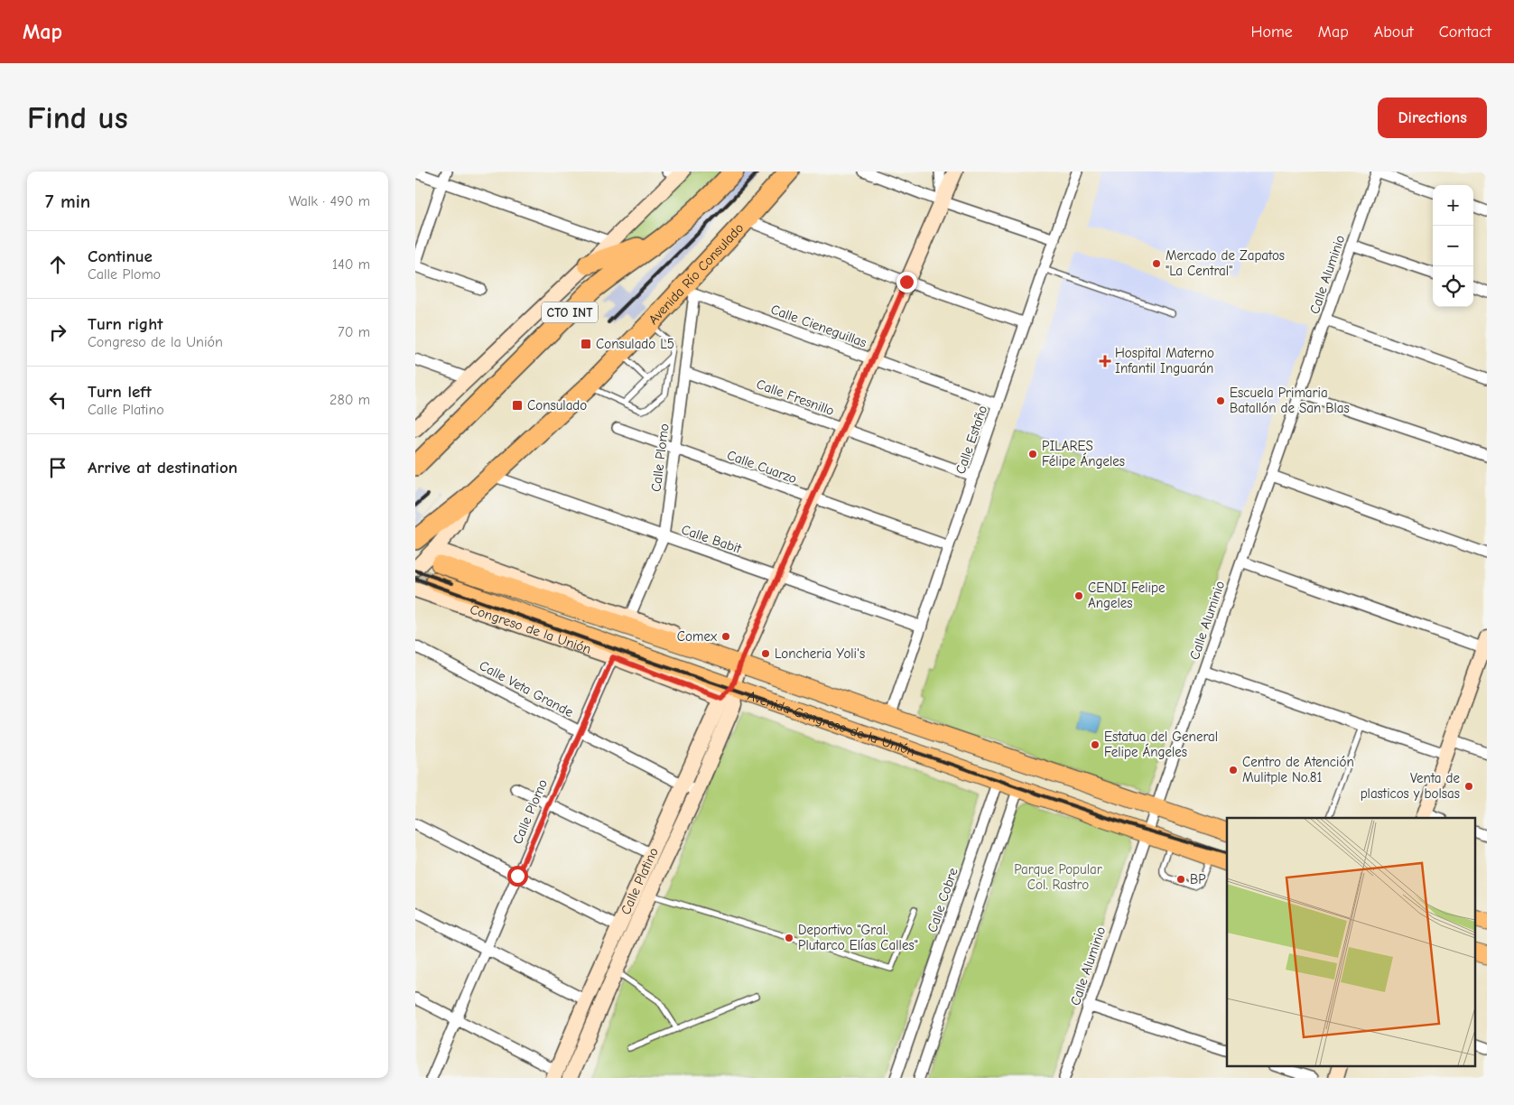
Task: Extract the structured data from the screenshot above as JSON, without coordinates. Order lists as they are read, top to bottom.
{
  "streets": {
    "highway": ["Avenida Río Consulado", "CTO INT"],
    "main road": ["Avenida Congreso de la Unión"],
    "street": [
      "Calle Aluminio",
      "Calle Cieneguillas",
      "Calle Fresnillo",
      "Calle Estaño",
      "Calle Plomo",
      "Calle Cuarzo",
      "Calle Babit",
      "Congreso de la Unión",
      "Calle Veta Grande",
      "Calle Platino",
      "Calle Cobre"
    ]
  },
  "crossings": [
    ["Avenida Río Consulado", "Calle Cieneguillas"],
    ["Avenida Río Consulado", "Calle Plomo"],
    ["Avenida Río Consulado", "Calle Babit"],
    ["Avenida Río Consulado", "Avenida Congreso de la Unión"],
    ["Calle Aluminio", "Avenida Congreso de la Unión"],
    ["Calle Cieneguillas", "Calle Estaño"],
    ["Calle Cieneguillas", "Calle Plomo"],
    ["Calle Cieneguillas", "Calle Platino"],
    ["Calle Fresnillo", "Calle Estaño"],
    ["Calle Fresnillo", "Calle Plomo"],
    ["Calle Fresnillo", "Calle Platino"],
    ["Calle Estaño", "Calle Cuarzo"],
    ["Calle Estaño", "Calle Babit"],
    ["Calle Estaño", "Avenida Congreso de la Unión"],
    ["Calle Plomo", "Calle Cuarzo"],
    ["Calle Plomo", "Calle Babit"],
    ["Calle Plomo", "Congreso de la Unión"],
    ["Calle Plomo", "Calle Veta Grande"],
    ["Calle Cuarzo", "Calle Platino"],
    ["Calle Babit", "Calle Platino"],
    ["Congreso de la Unión", "Avenida Congreso de la Unión"],
    ["Congreso de la Unión", "Calle Platino"],
    ["Calle Veta Grande", "Calle Platino"],
    ["Avenida Congreso de la Unión", "Calle Platino"],
    ["Avenida Congreso de la Unión", "Calle Cobre"]
  ],
  "parks": ["Parque Popular Col. Rastro"],
  "places": {
    "other": [
      "Mercado de Zapatos \"La Central\"",
      "Escuela Primaria Batallón de San Blas",
      "PILARES Félipe Ángeles",
      "CENDI Felipe Angeles",
      "Comex",
      "Loncheria Yoli's",
      "Estatua del General Felipe Ángeles",
      "Centro de Atención Mulitple No.81",
      "Venta de plasticos y bolsas",
      "BP",
      "Deportivo \"Gral. Plutarco Elías Calles\""
    ],
    "transit": ["Consulado L5", "Consulado"],
    "health": ["Hospital Materno Infantil Inguarán"]
  },
  "page": {
    "header": "Map",
    "nav": [
      "Home",
      "Map",
      "About",
      "Contact"
    ],
    "buttons": "Directions",
    "title": "Find us",
    "heading": ["7 min", "Walk · 490 m"],
    "map_buttons": ["+", "−"],
    "list": [
      ["Continue", "Calle Plomo", "140 m"],
      ["Turn right", "Congreso de la Unión", "70 m"],
      ["Turn left", "Calle Platino", "280 m"],
      "Arrive at destination"
    ]
  }
}
